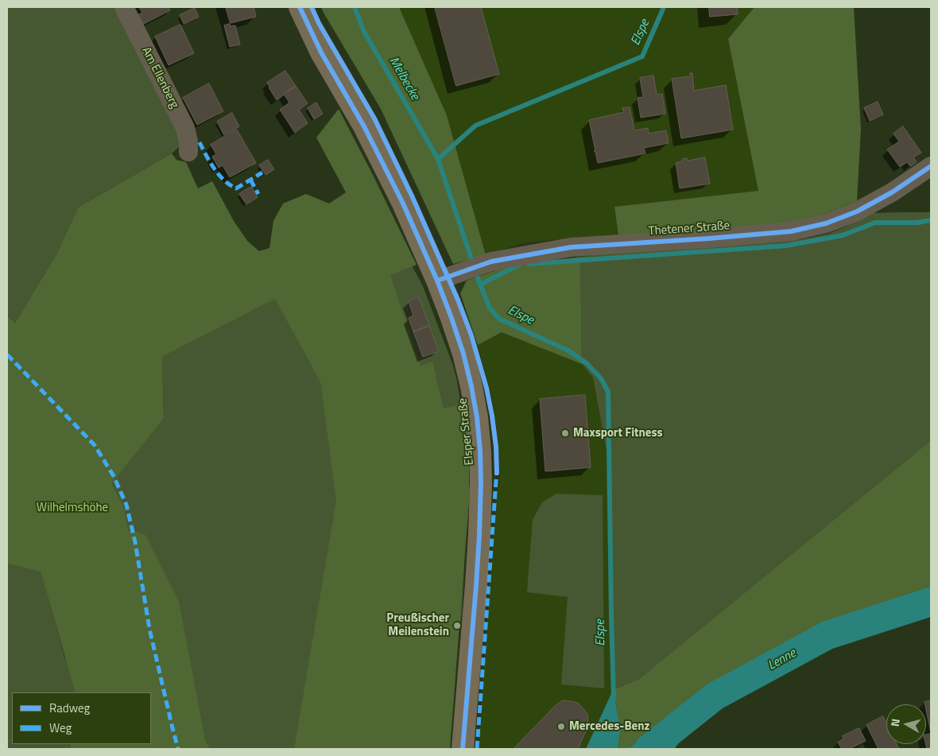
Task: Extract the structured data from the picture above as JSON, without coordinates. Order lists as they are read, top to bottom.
{
  "streets": {
    "main road": ["Elsper Straße"],
    "street": ["Am Ellenberg", "Thetener Straße"]
  },
  "crossings": [
    ["Thetener Straße", "Elsper Straße"]
  ],
  "water": ["Elspe", "Melbecke", "Lenne"],
  "parks": ["Wilhelmshöhe"],
  "places": ["Maxsport Fitness", "Preußischer Meilenstein", "Mercedes-Benz"],
  "legend": ["Radweg", "Weg"],
  "north": "left"
}
